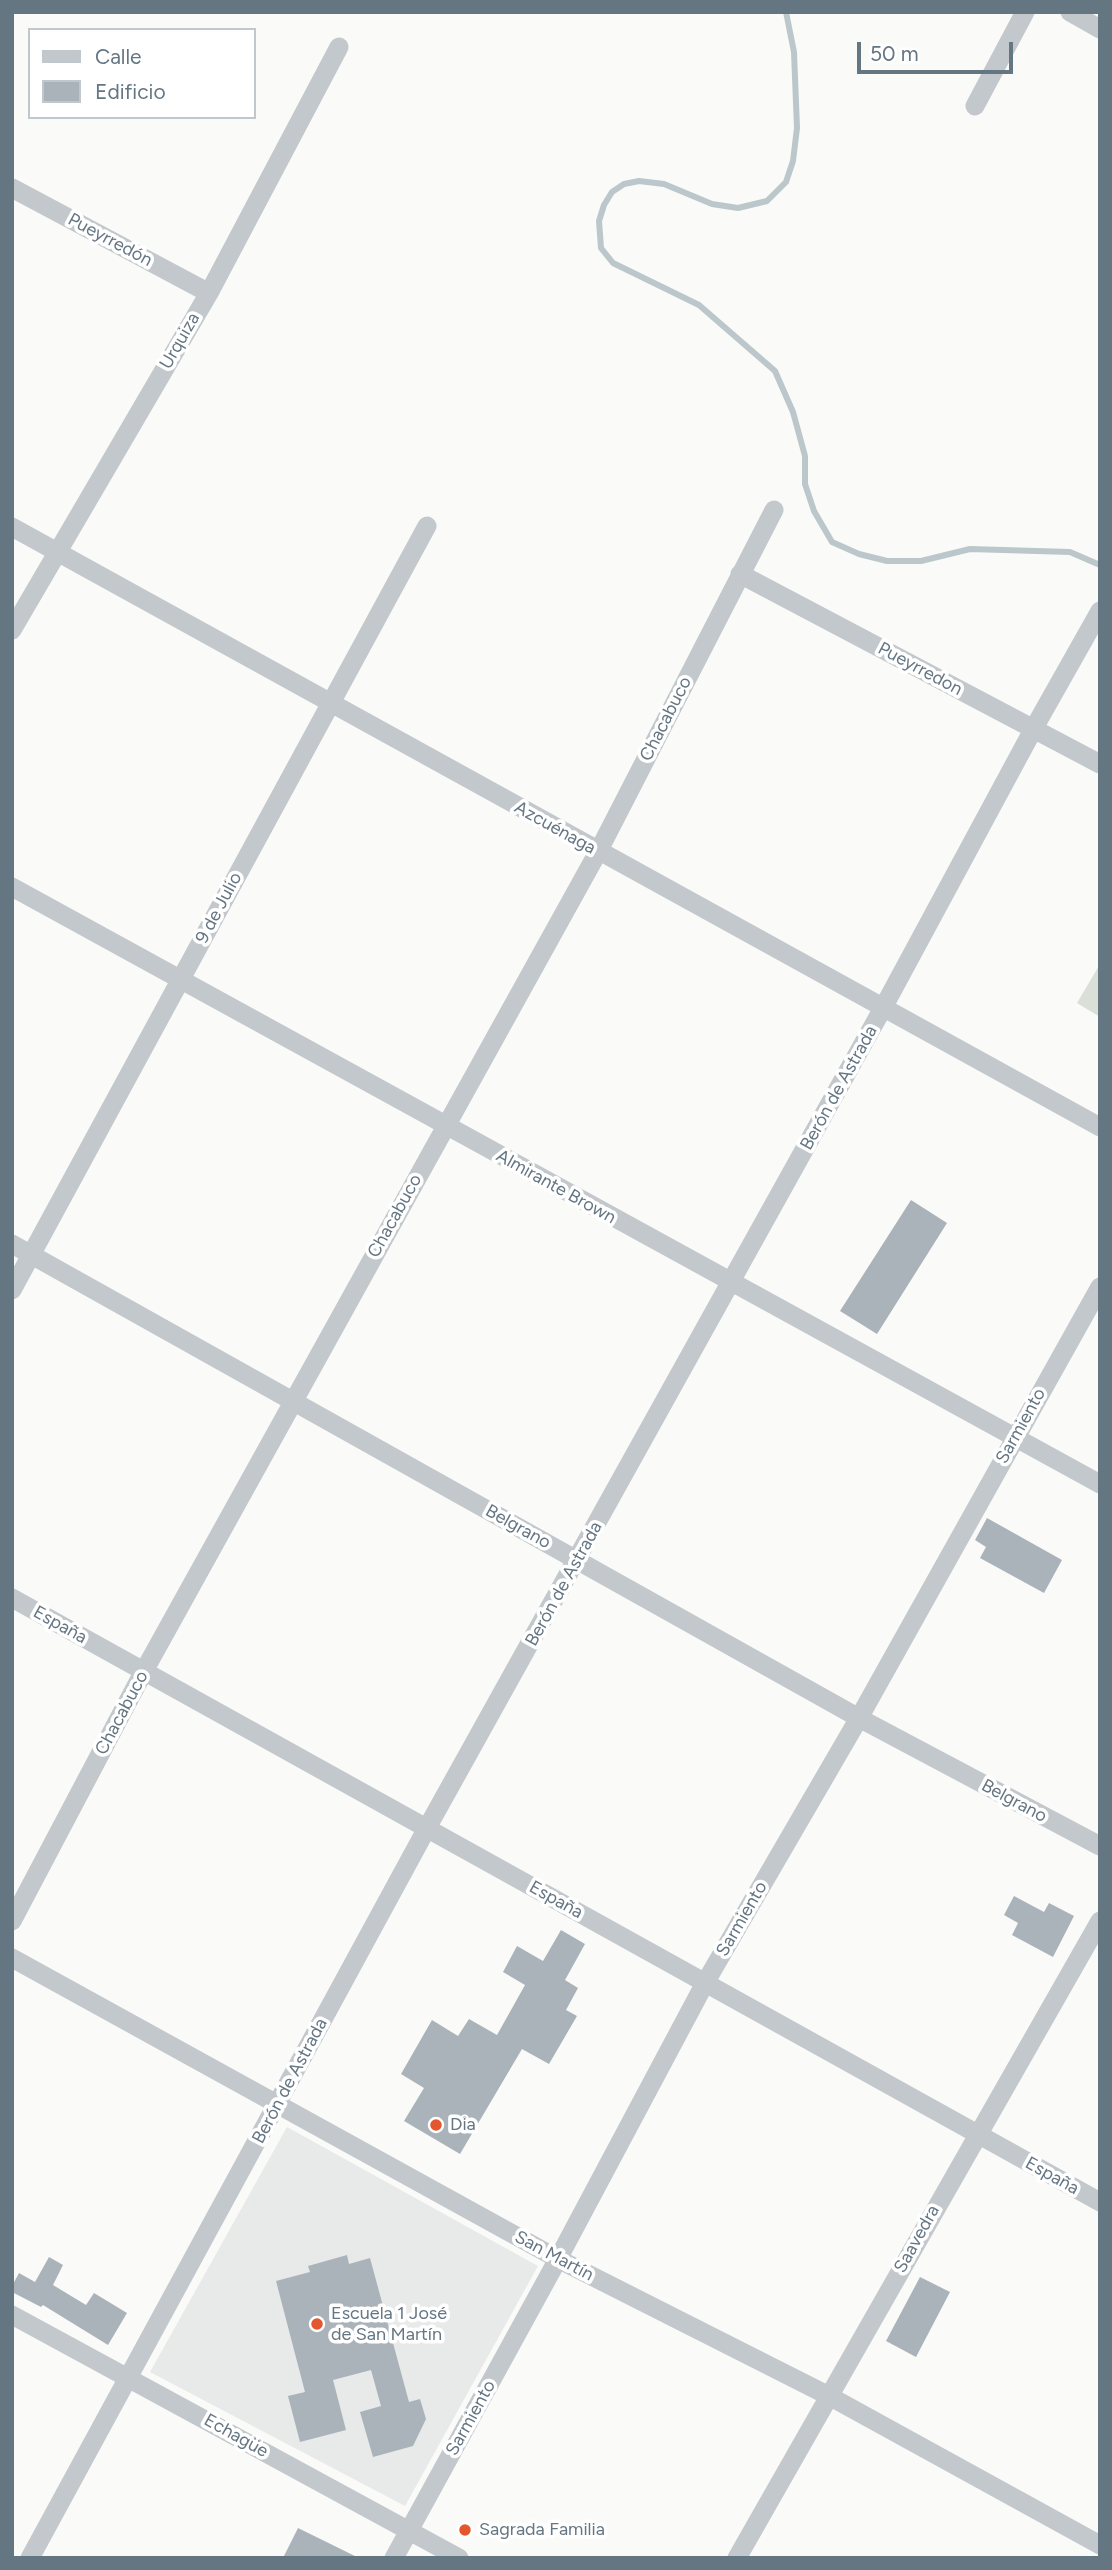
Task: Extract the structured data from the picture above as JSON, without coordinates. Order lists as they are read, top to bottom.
{
  "streets": {
    "street": [
      "Pueyrredón",
      "Urquiza",
      "Pueyrredon",
      "Chacabuco",
      "Azcuénaga",
      "9 de Julio",
      "Berón de Astrada",
      "Almirante Brown",
      "Sarmiento",
      "Belgrano",
      "España",
      "Saavedra",
      "San Martín",
      "Echagüe"
    ]
  },
  "crossings": [
    ["Pueyrredón", "Urquiza"],
    ["Urquiza", "Azcuénaga"],
    ["Pueyrredon", "Chacabuco"],
    ["Pueyrredon", "Berón de Astrada"],
    ["Chacabuco", "Azcuénaga"],
    ["Chacabuco", "Almirante Brown"],
    ["Chacabuco", "Belgrano"],
    ["Chacabuco", "España"],
    ["Azcuénaga", "9 de Julio"],
    ["Azcuénaga", "Berón de Astrada"],
    ["9 de Julio", "Almirante Brown"],
    ["9 de Julio", "Belgrano"],
    ["Berón de Astrada", "Almirante Brown"],
    ["Berón de Astrada", "Belgrano"],
    ["Berón de Astrada", "España"],
    ["Berón de Astrada", "San Martín"],
    ["Berón de Astrada", "Echagüe"],
    ["Almirante Brown", "Sarmiento"],
    ["Sarmiento", "Belgrano"],
    ["Sarmiento", "España"],
    ["Sarmiento", "San Martín"],
    ["Sarmiento", "Echagüe"],
    ["España", "Saavedra"],
    ["Saavedra", "San Martín"]
  ],
  "places": ["Dia", "Escuela 1 José de San Martín", "Sagrada Familia"],
  "legend": ["Calle", "Edificio"],
  "scale_bar": "50 m"
}
